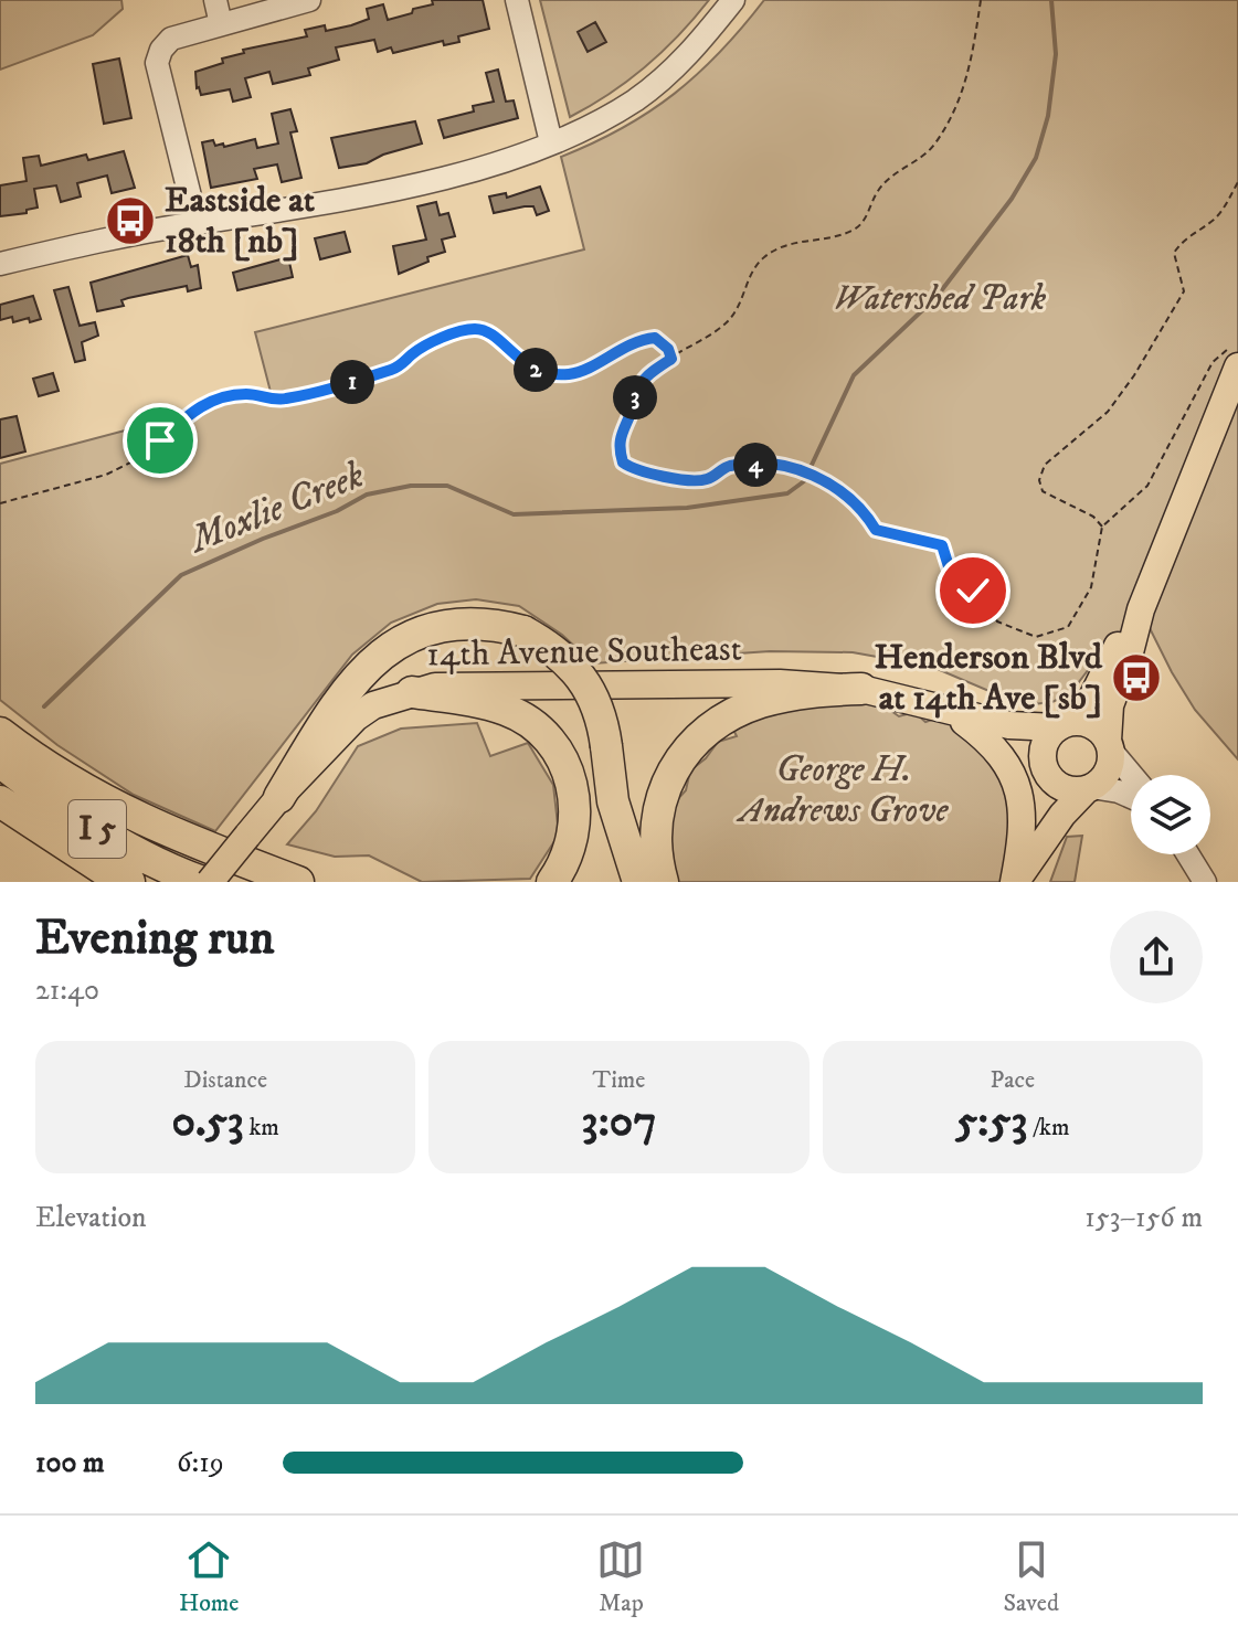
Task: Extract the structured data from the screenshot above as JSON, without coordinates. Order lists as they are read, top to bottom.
{
  "streets": {
    "highway": ["I 5"],
    "main road": ["14th Avenue Southeast"]
  },
  "water": ["Moxlie Creek"],
  "parks": ["Watershed Park", "George H. Andrews Grove"],
  "places": {
    "bus stop": ["Eastside at 18th [nb]", "Henderson Blvd at 14th Ave [sb]"]
  },
  "page": {
    "pins": [
      "2",
      "1",
      "3",
      "4"
    ],
    "heading": ["Evening run", "21:40"],
    "stats": [
      ["Distance", "0.53 km"],
      ["Time", "3:07"],
      ["Pace", "5:53 /km"]
    ],
    "chart": ["Elevation", "153–156 m"],
    "list": [
      {
        "name": "100 m",
        "note": "6:19"
      }
    ],
    "tabs": ["Home", "Map", "Saved"]
  }
}
